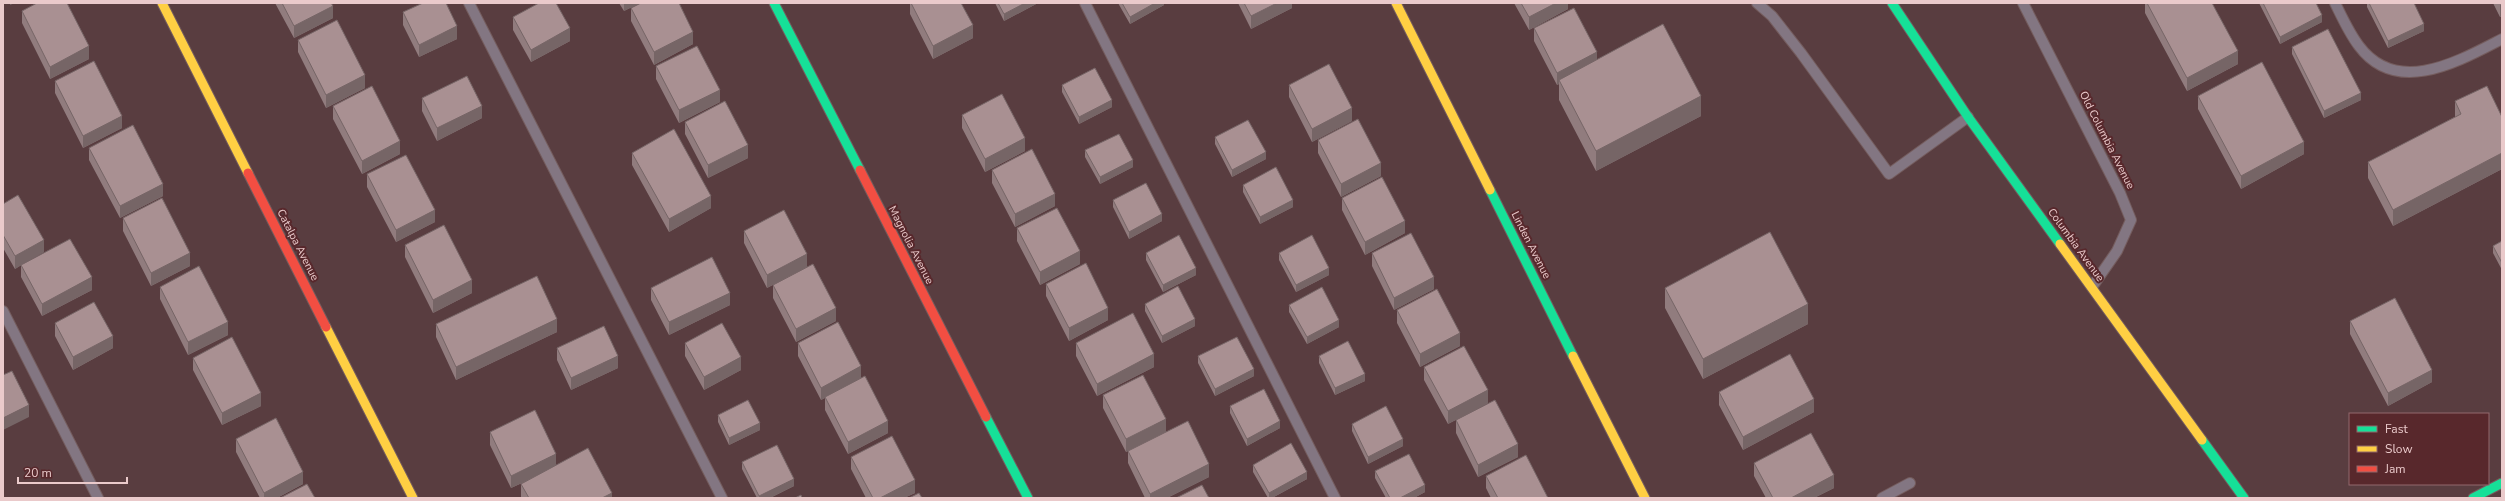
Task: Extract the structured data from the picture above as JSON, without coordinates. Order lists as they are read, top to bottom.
{
  "streets": {
    "street": [
      "Old Columbia Avenue",
      "Catalpa Avenue",
      "Magnolia Avenue",
      "Linden Avenue",
      "Columbia Avenue"
    ]
  },
  "crossings": [
    ["Old Columbia Avenue", "Columbia Avenue"]
  ],
  "legend": ["Fast", "Slow", "Jam"],
  "scale_bar": "20 m"
}
